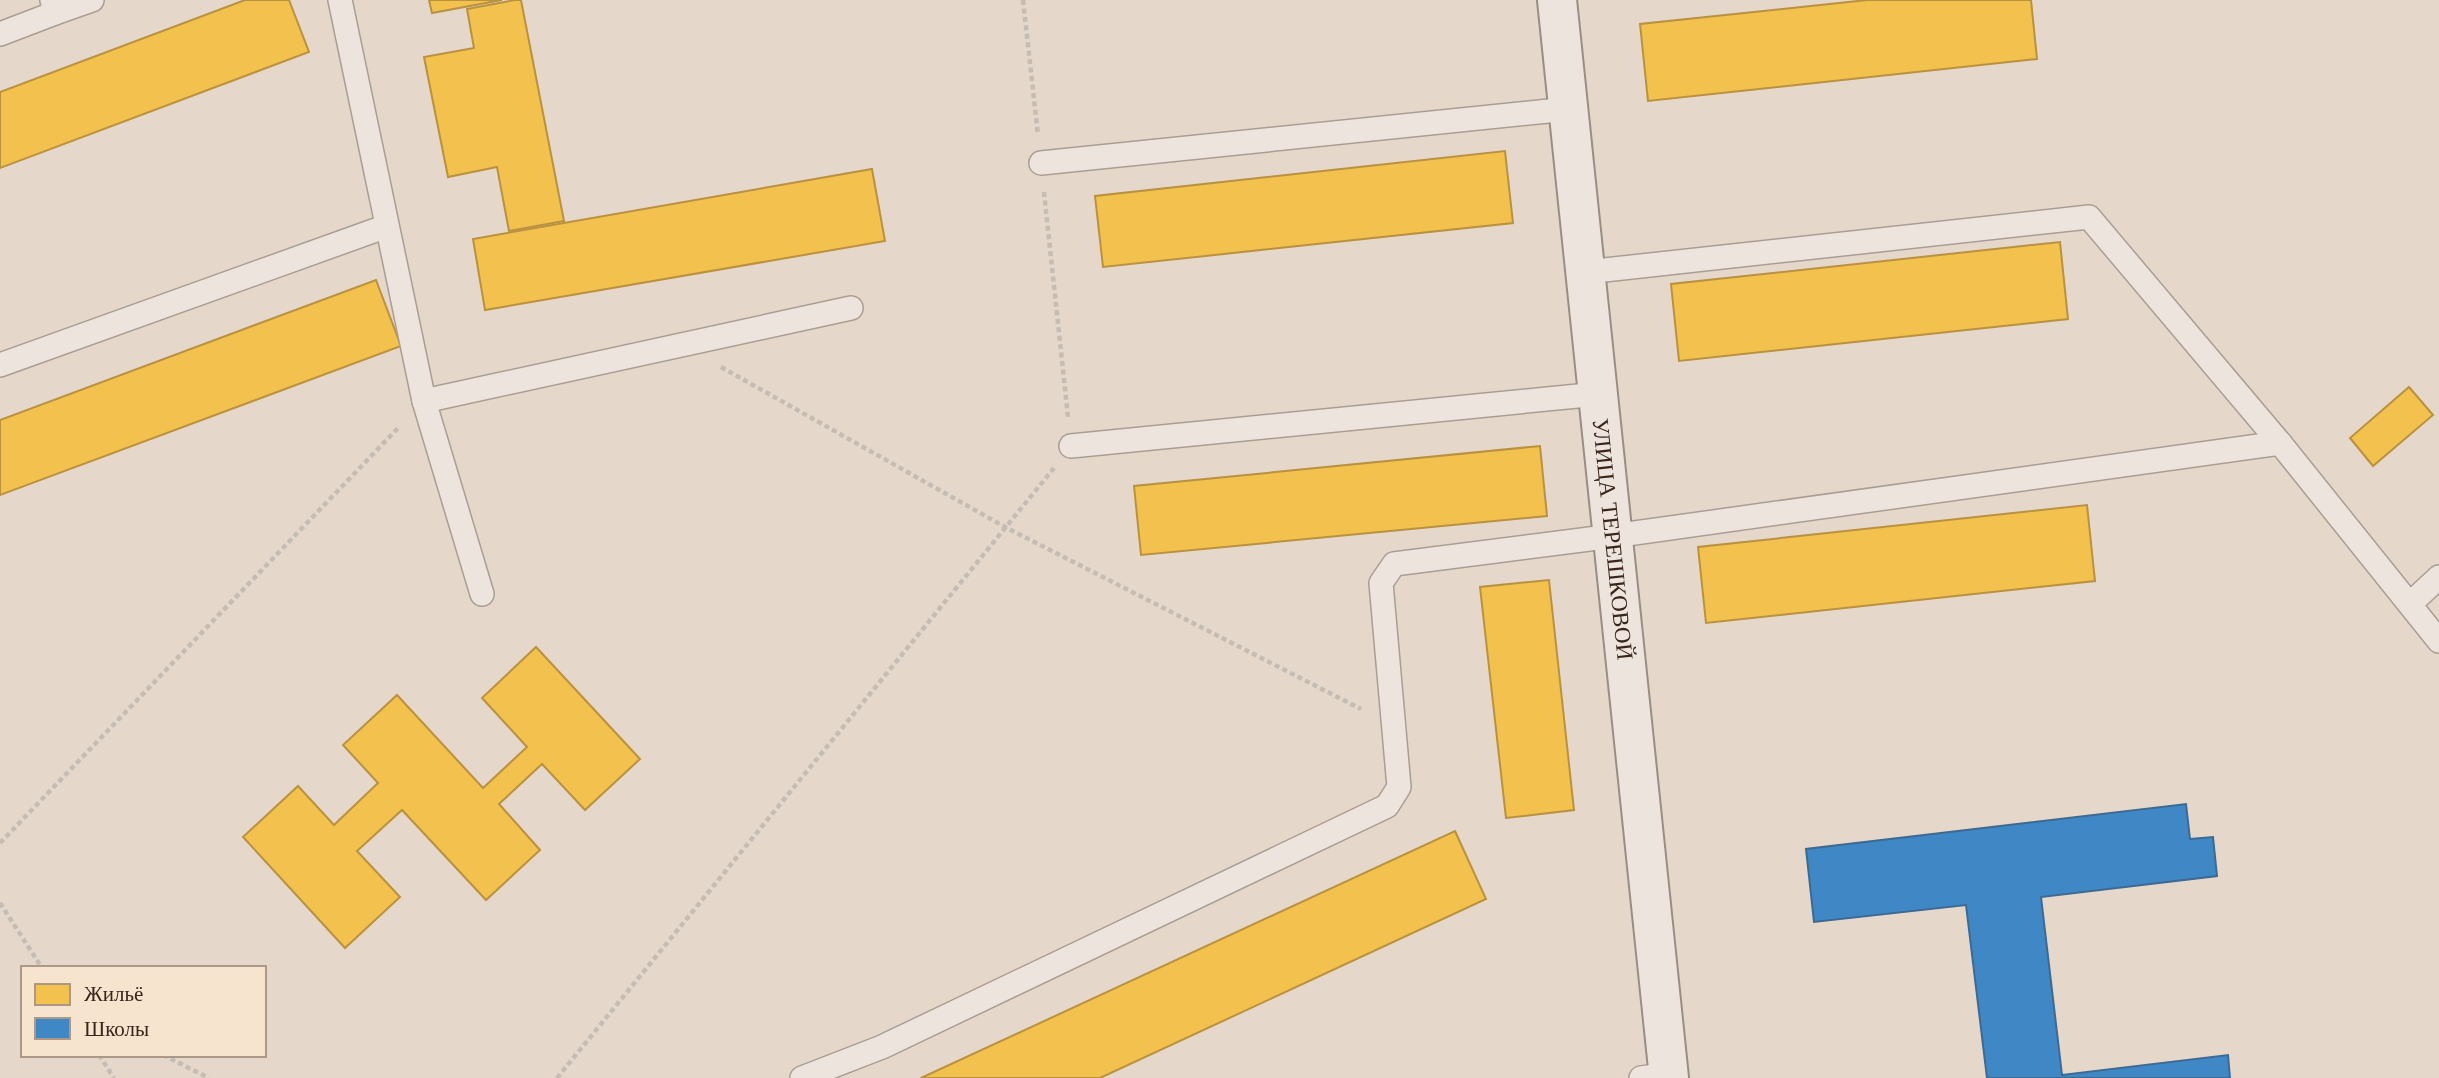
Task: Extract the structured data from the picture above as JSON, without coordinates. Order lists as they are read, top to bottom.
{
  "streets": {
    "street": ["УЛИЦА ТЕРЕШКОВОЙ"]
  },
  "legend": ["Жильё", "Школы"]
}
